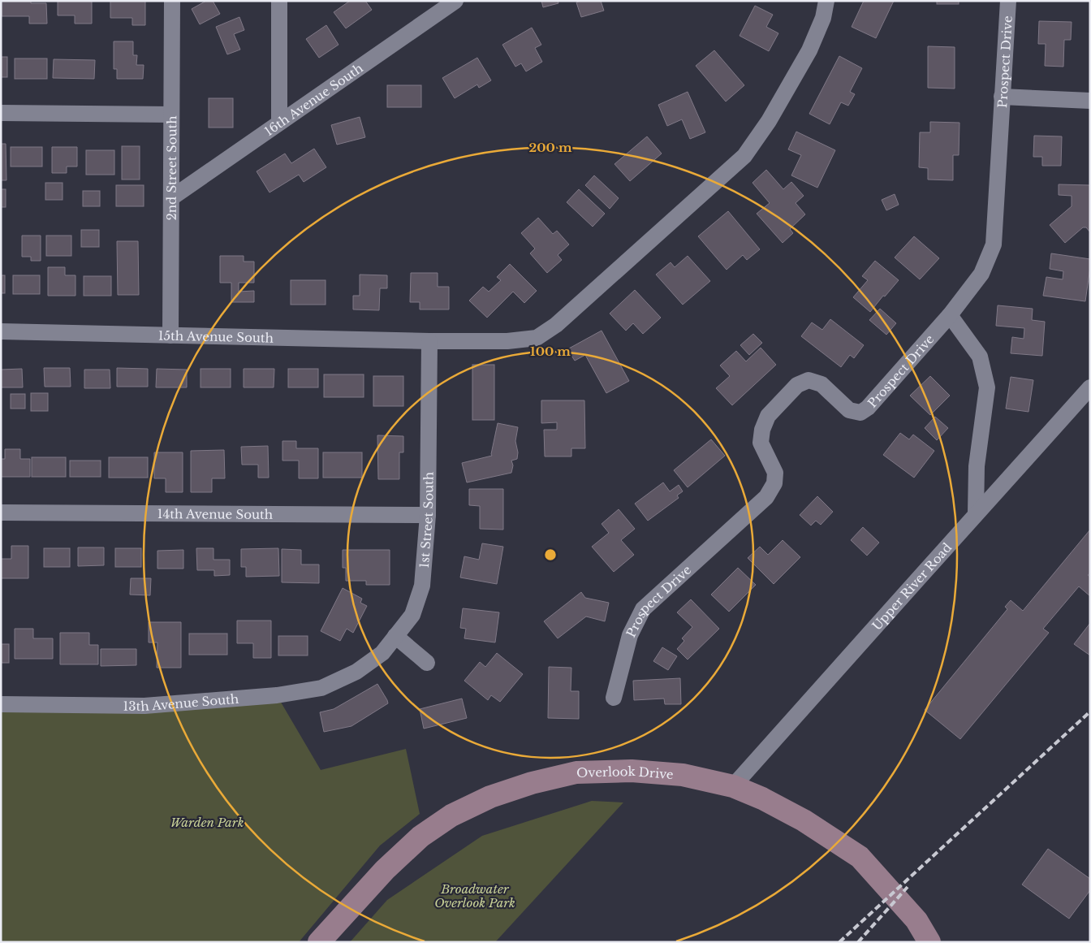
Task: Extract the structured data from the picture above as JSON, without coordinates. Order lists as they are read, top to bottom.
{
  "streets": {
    "main road": ["Overlook Drive"],
    "street": [
      "Prospect Drive",
      "16th Avenue South",
      "2nd Street South",
      "15th Avenue South",
      "14th Avenue South",
      "1st Street South",
      "Upper River Road",
      "13th Avenue South"
    ]
  },
  "crossings": [
    ["16th Avenue South", "2nd Street South"],
    ["2nd Street South", "15th Avenue South"],
    ["15th Avenue South", "1st Street South"],
    ["14th Avenue South", "1st Street South"],
    ["1st Street South", "13th Avenue South"],
    ["Upper River Road", "Overlook Drive"]
  ],
  "parks": ["Warden Park", "Broadwater Overlook Park"],
  "rings": ["200 m", "100 m"]
}
